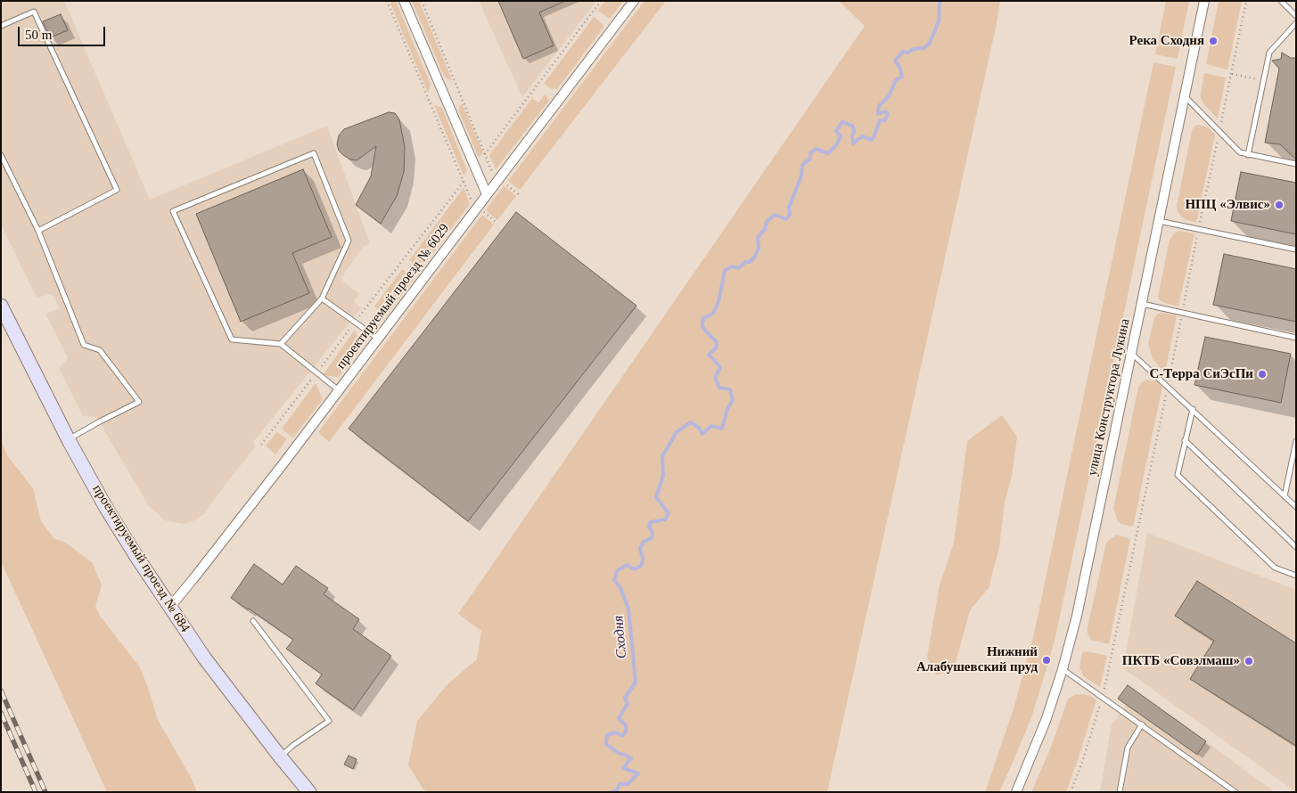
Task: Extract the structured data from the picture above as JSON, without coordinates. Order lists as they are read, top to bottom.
{
  "streets": {
    "street": ["проектируемый проезд № 6029", "улица Конструктора Лукина", "проектируемый проезд № 684"]
  },
  "crossings": [
    ["проектируемый проезд № 6029", "проектируемый проезд № 684"]
  ],
  "water": ["Сходня"],
  "places": [
    "Река Сходня",
    "НПЦ «Элвис»",
    "С-Терра СиЭсПи",
    "Нижний Алабушевский пруд",
    "ПКТБ «Совэлмаш»"
  ],
  "scale_bar": "50 m"
}
